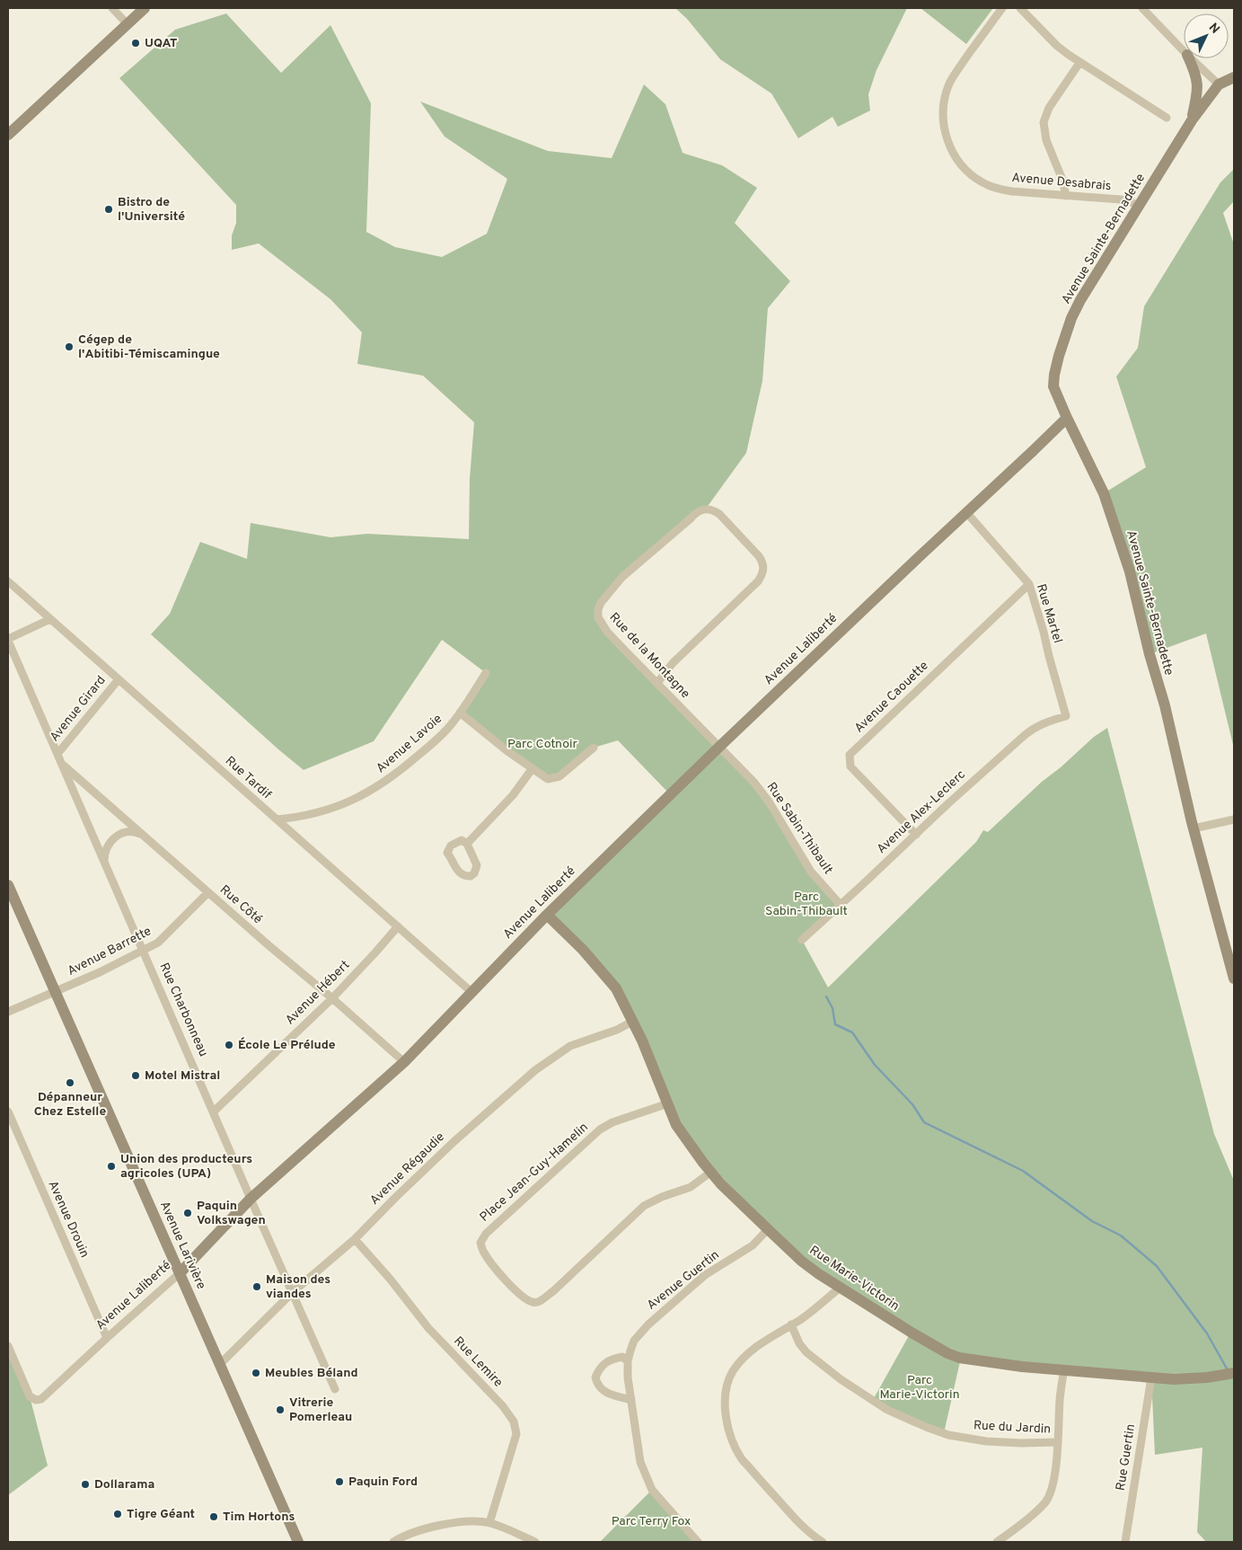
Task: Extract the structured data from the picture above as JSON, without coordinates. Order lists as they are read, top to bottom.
{
  "streets": {
    "street": [
      "Avenue Desabrais",
      "Avenue Sainte-Bernadette",
      "Rue Martel",
      "Avenue Laliberté",
      "Rue de la Montagne",
      "Avenue Caouette",
      "Avenue Girard",
      "Avenue Lavoie",
      "Rue Tardif",
      "Avenue Alex-Leclerc",
      "Rue Sabin-Thibault",
      "Rue Côté",
      "Avenue Barrette",
      "Avenue Hébert",
      "Rue Charbonneau",
      "Avenue Régaudie",
      "Place Jean-Guy-Hamelin",
      "Avenue Drouin",
      "Avenue Larivière",
      "Rue Marie-Victorin",
      "Avenue Guertin",
      "Rue Lemire",
      "Rue du Jardin",
      "Rue Guertin"
    ]
  },
  "crossings": [
    ["Avenue Desabrais", "Avenue Sainte-Bernadette"],
    ["Avenue Sainte-Bernadette", "Avenue Laliberté"],
    ["Rue Martel", "Avenue Laliberté"],
    ["Rue Martel", "Avenue Caouette"],
    ["Rue Martel", "Avenue Alex-Leclerc"],
    ["Avenue Laliberté", "Rue de la Montagne"],
    ["Avenue Laliberté", "Rue Tardif"],
    ["Avenue Laliberté", "Rue Sabin-Thibault"],
    ["Avenue Laliberté", "Rue Côté"],
    ["Avenue Laliberté", "Rue Charbonneau"],
    ["Avenue Laliberté", "Avenue Drouin"],
    ["Avenue Laliberté", "Avenue Larivière"],
    ["Avenue Laliberté", "Rue Marie-Victorin"],
    ["Rue de la Montagne", "Rue Sabin-Thibault"],
    ["Avenue Caouette", "Avenue Alex-Leclerc"],
    ["Avenue Girard", "Rue Tardif"],
    ["Avenue Girard", "Rue Charbonneau"],
    ["Avenue Lavoie", "Rue Tardif"],
    ["Rue Tardif", "Avenue Hébert"],
    ["Avenue Alex-Leclerc", "Rue Sabin-Thibault"],
    ["Rue Côté", "Avenue Barrette"],
    ["Rue Côté", "Avenue Hébert"],
    ["Rue Côté", "Rue Charbonneau"],
    ["Avenue Barrette", "Rue Charbonneau"],
    ["Avenue Barrette", "Avenue Larivière"],
    ["Avenue Hébert", "Rue Charbonneau"],
    ["Rue Charbonneau", "Avenue Régaudie"],
    ["Avenue Régaudie", "Avenue Larivière"],
    ["Avenue Régaudie", "Rue Marie-Victorin"],
    ["Avenue Régaudie", "Rue Lemire"],
    ["Place Jean-Guy-Hamelin", "Rue Marie-Victorin"],
    ["Rue Marie-Victorin", "Avenue Guertin"],
    ["Rue Marie-Victorin", "Rue Guertin"]
  ],
  "parks": [
    "Parc Cotnoir",
    "Parc Sabin-Thibault",
    "Parc Marie-Victorin",
    "Parc Terry Fox"
  ],
  "places": [
    "UQAT",
    "Bistro de l'Université",
    "Cégep de l'Abitibi-Témiscamingue",
    "École Le Prélude",
    "Motel Mistral",
    "Dépanneur Chez Estelle",
    "Union des producteurs agricoles (UPA)",
    "Paquin Volkswagen",
    "Maison des viandes",
    "Meubles Béland",
    "Vitrerie Pomerleau",
    "Paquin Ford",
    "Dollarama",
    "Tigre Géant",
    "Tim Hortons"
  ],
  "north": "top right"
}
